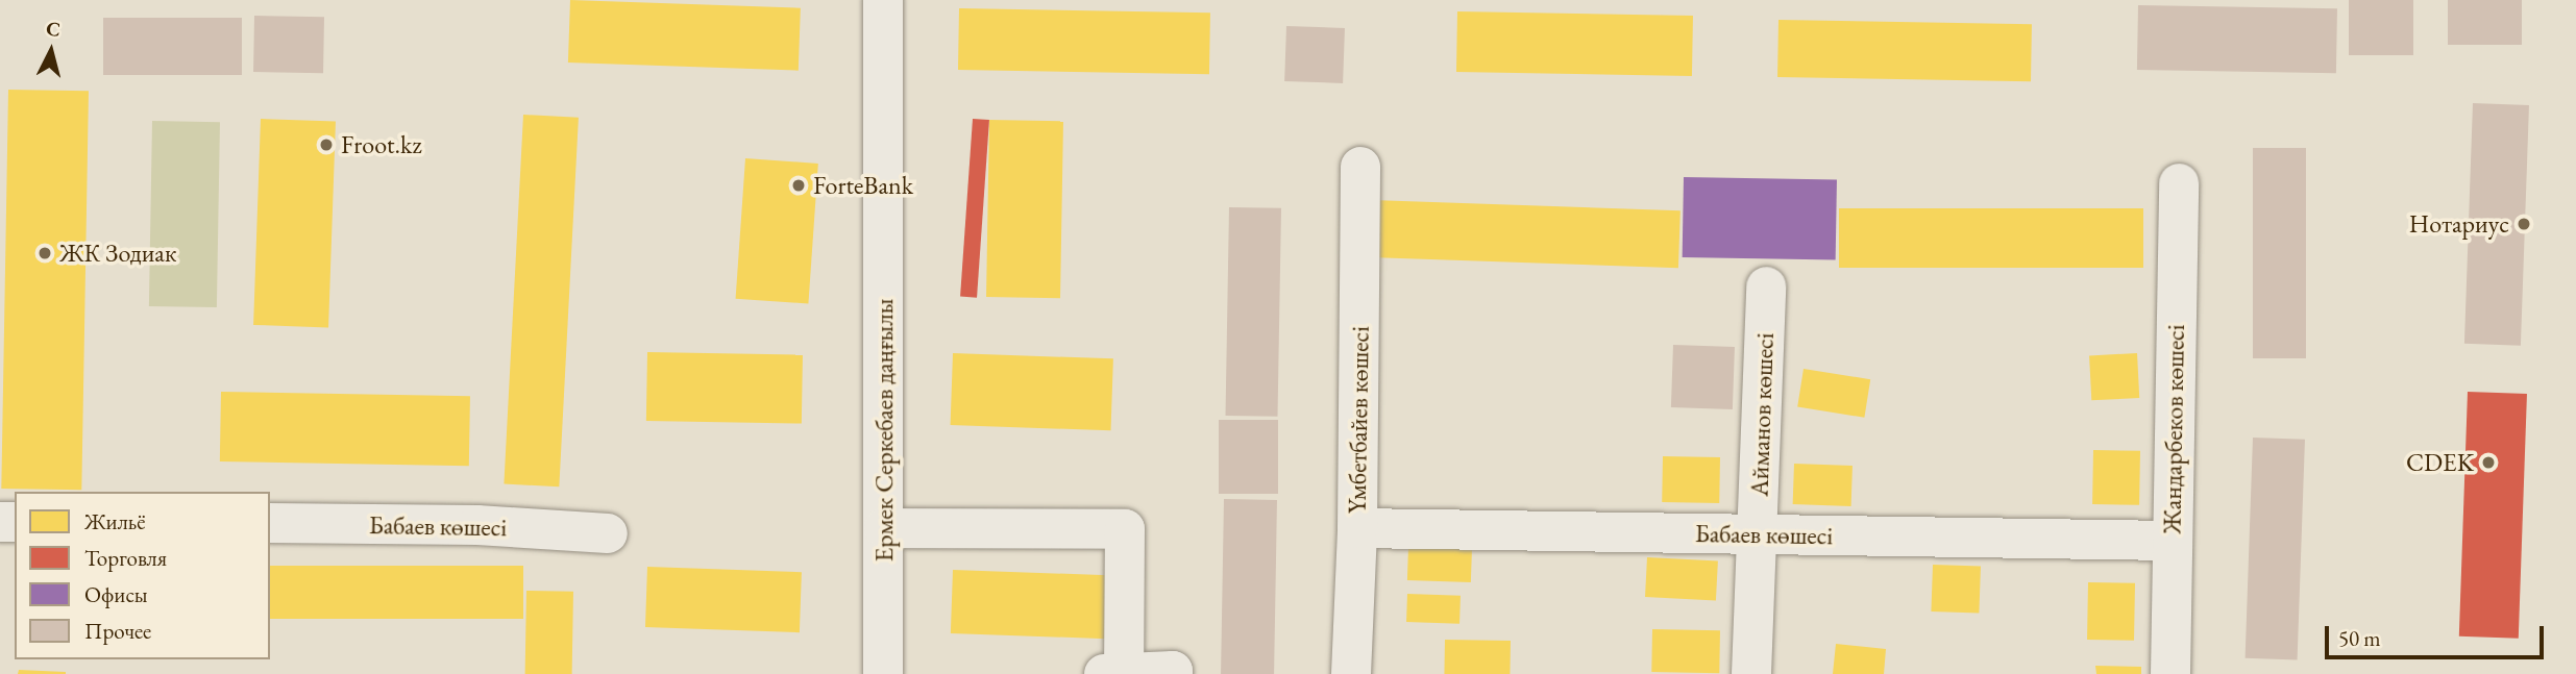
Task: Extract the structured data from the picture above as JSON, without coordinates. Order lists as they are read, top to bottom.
{
  "streets": {
    "street": [
      "Айманов көшесі",
      "Үмбетбайев көшесі",
      "Жандарбеков көшесі",
      "Ермек Серкебаев даңғылы",
      "Бабаев көшесі"
    ]
  },
  "crossings": [
    ["Айманов көшесі", "Бабаев көшесі"],
    ["Үмбетбайев көшесі", "Бабаев көшесі"],
    ["Жандарбеков көшесі", "Бабаев көшесі"]
  ],
  "places": [
    "Froot.kz",
    "ForteBank",
    "Нотариуc",
    "ЖК Зодиак",
    "CDEK"
  ],
  "legend": [
    "Жильё",
    "Торговля",
    "Офисы",
    "Прочее"
  ],
  "scale_bar": "50 m",
  "north": "top"
}
